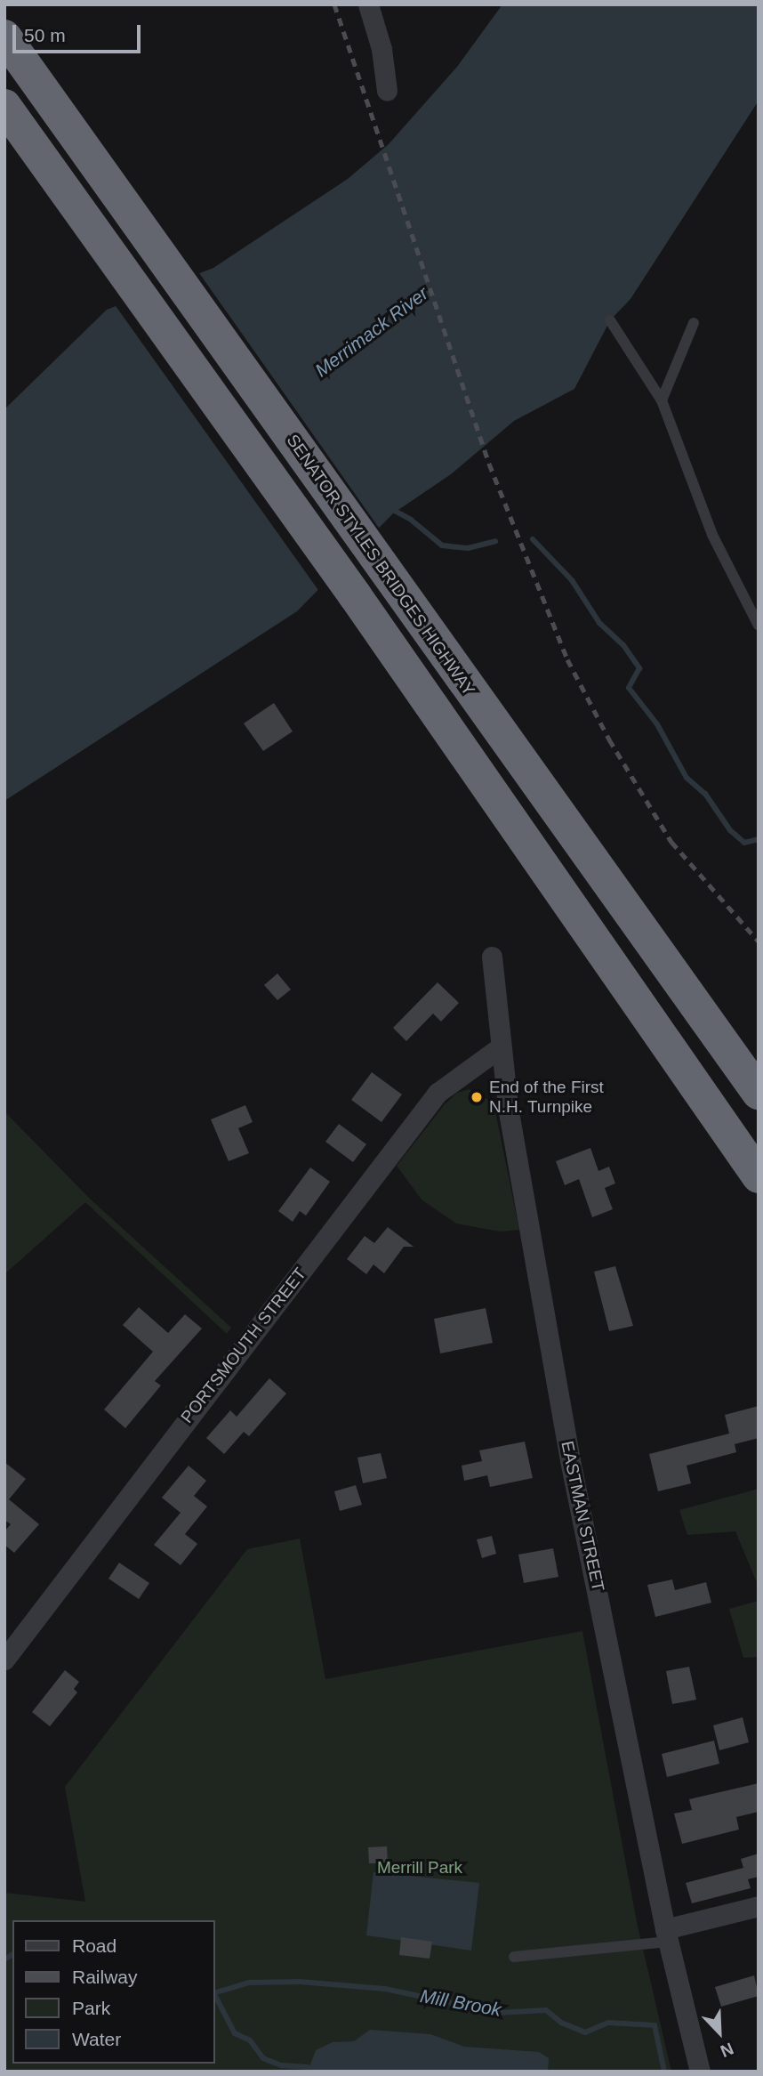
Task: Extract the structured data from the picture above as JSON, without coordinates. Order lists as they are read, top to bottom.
{
  "streets": {
    "highway": ["SENATOR STYLES BRIDGES HIGHWAY"],
    "street": ["PORTSMOUTH STREET", "EASTMAN STREET"]
  },
  "crossings": [
    ["PORTSMOUTH STREET", "EASTMAN STREET"]
  ],
  "water": ["Merrimack River", "Mill Brook"],
  "parks": ["Merrill Park"],
  "places": ["End of the First N.H. Turnpike"],
  "legend": [
    "Road",
    "Railway",
    "Park",
    "Water"
  ],
  "scale_bar": "50 m",
  "north": "bottom right"
}
